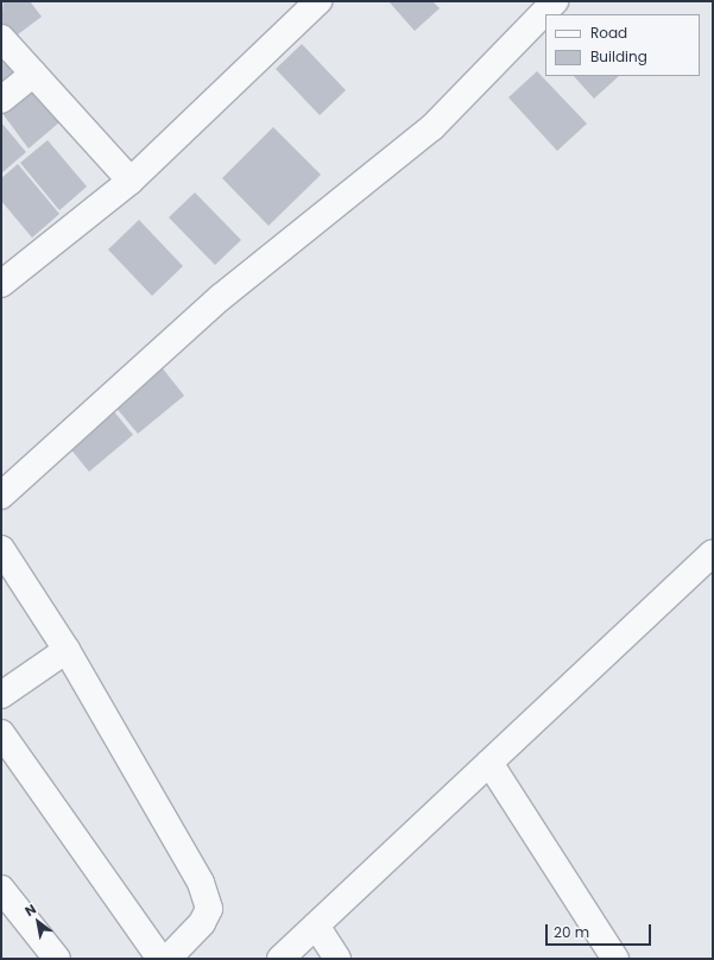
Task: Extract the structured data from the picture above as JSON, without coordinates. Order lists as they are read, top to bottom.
{
  "legend": ["Road", "Building"],
  "scale_bar": "20 m",
  "north": "top left"
}
